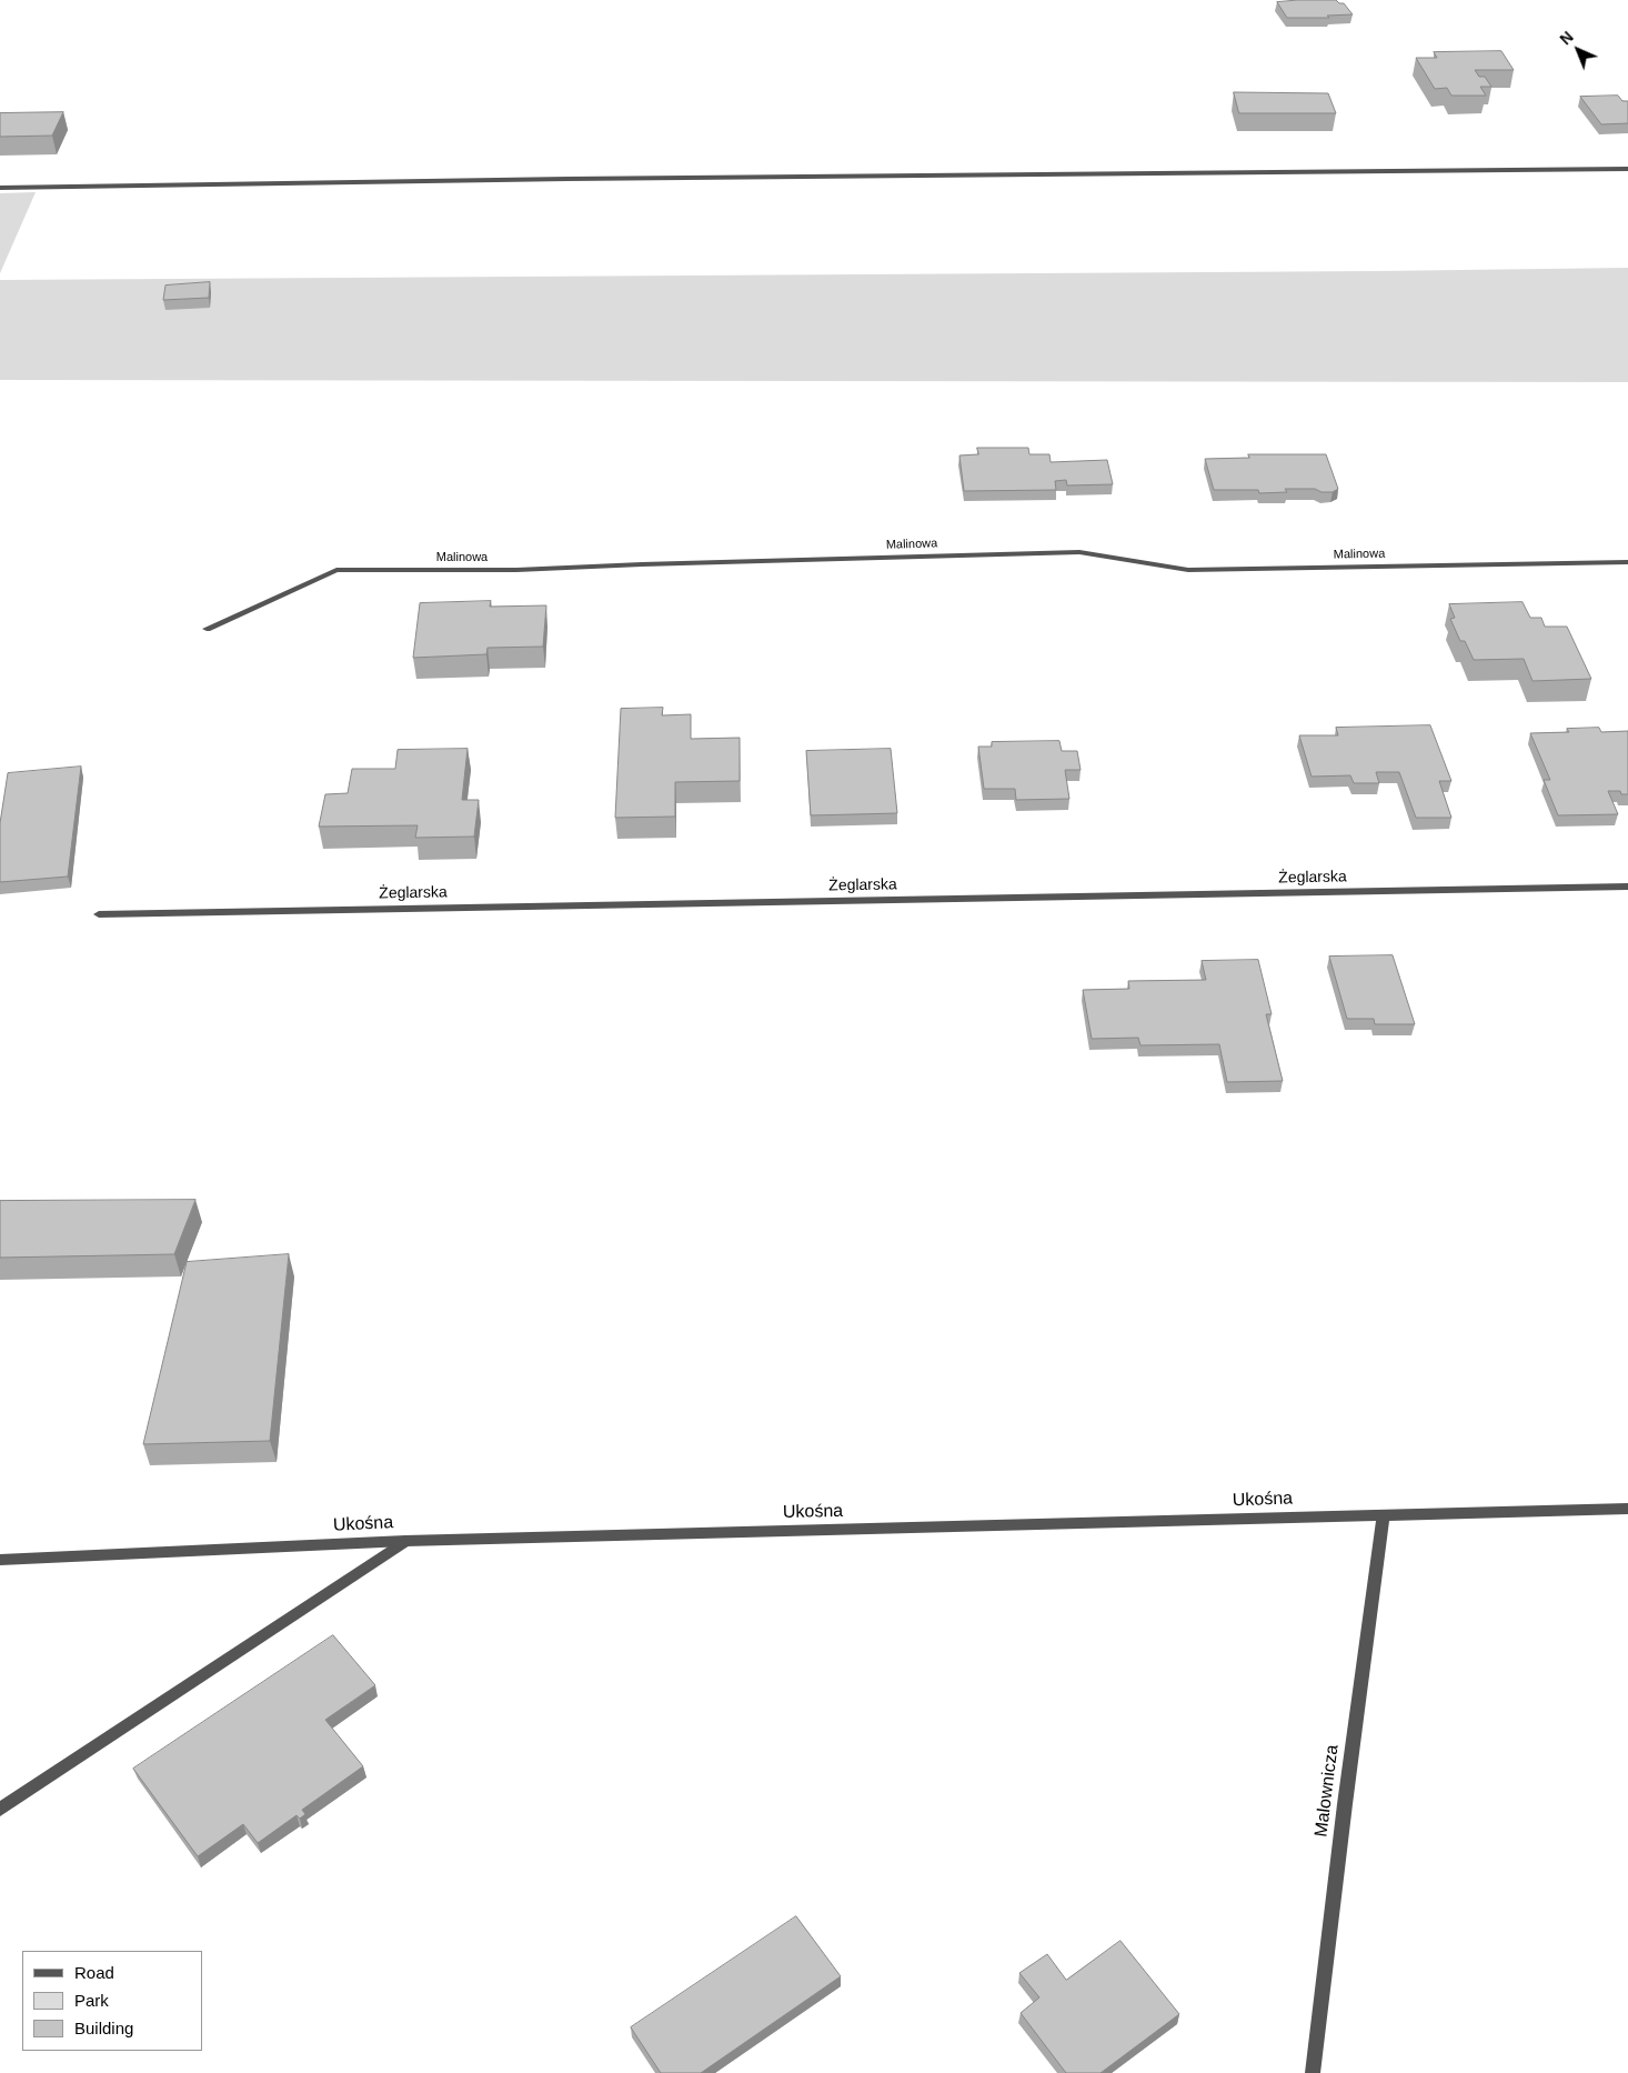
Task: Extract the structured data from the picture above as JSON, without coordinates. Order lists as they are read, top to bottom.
{
  "streets": {
    "street": [
      "Malinowa",
      "Żeglarska",
      "Ukośna",
      "Malownicza"
    ]
  },
  "crossings": [
    ["Ukośna", "Malownicza"]
  ],
  "legend": ["Road", "Park", "Building"],
  "north": "top left"
}
